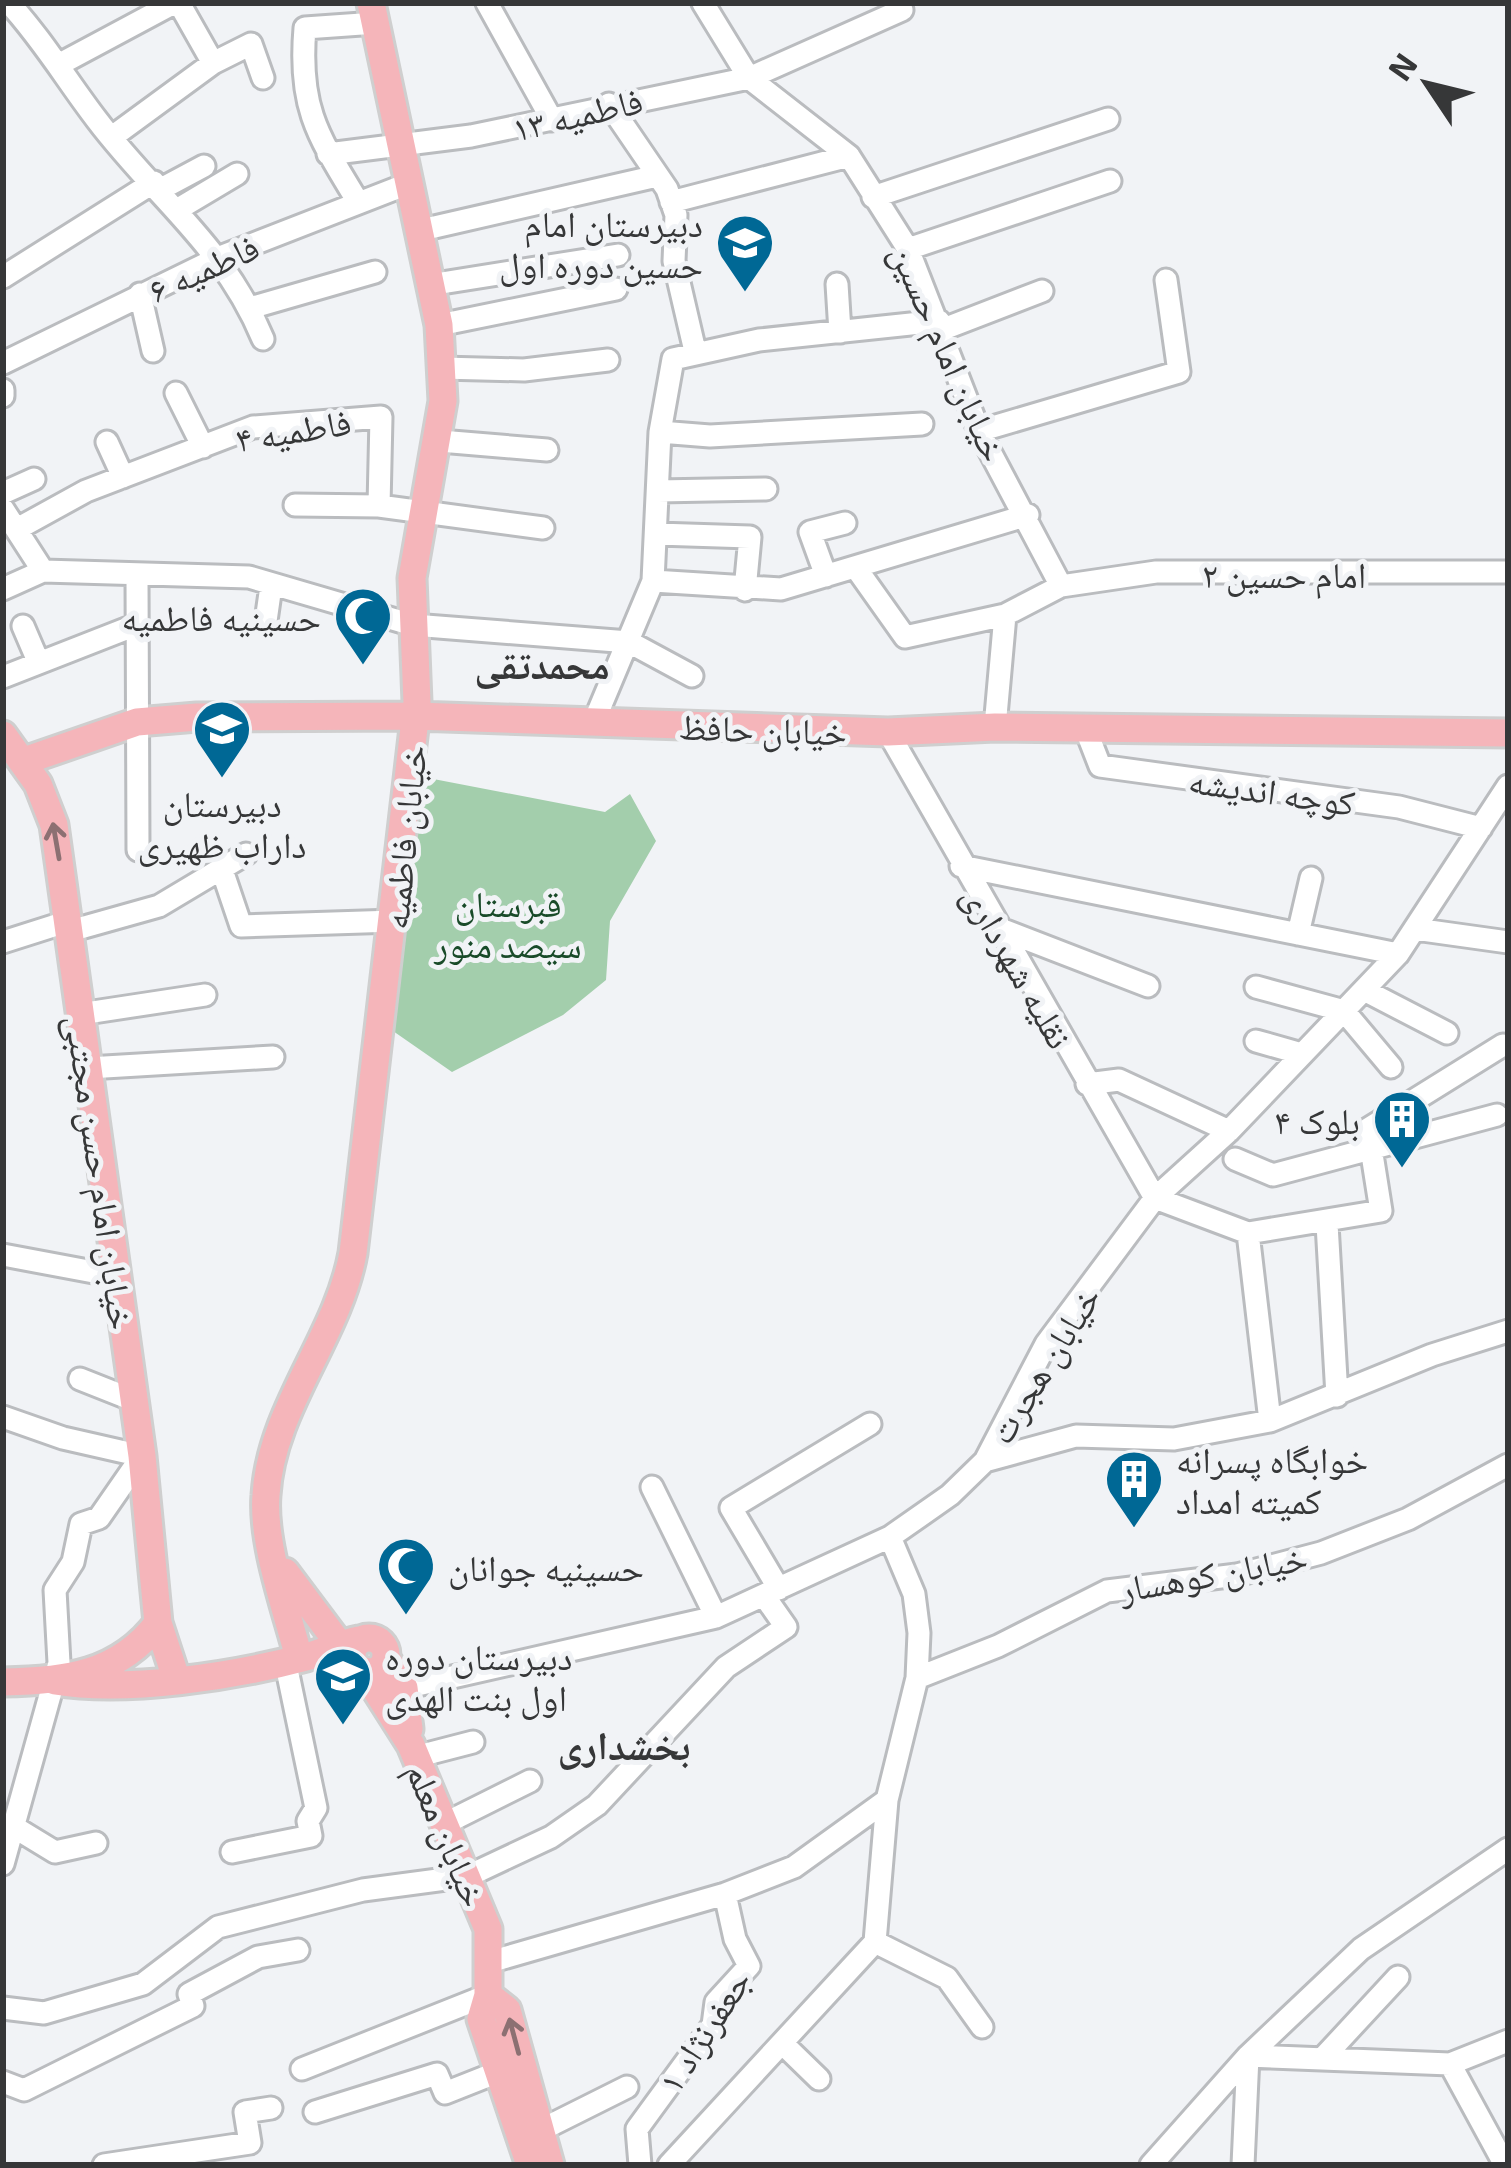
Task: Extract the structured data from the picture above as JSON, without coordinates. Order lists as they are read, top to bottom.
{
  "streets": {
    "main road": [
      "خیابان حافظ",
      "خیابان فاطمیه",
      "خیابان امام حسن مجتبی",
      "خیابان معلم"
    ],
    "street": [
      "فاطمیه ۱۳",
      "فاطمیه ۶",
      "خیابان امام حسین",
      "فاطمیه ۴",
      "امام حسین ۲",
      "کوچه اندیشه",
      "نقلیه شهرداری",
      "خیابان هجرت",
      "خیابان کوهسار",
      "جعفرنژاد ۱"
    ]
  },
  "crossings": [
    ["فاطمیه ۱۳", "خیابان امام حسین"],
    ["فاطمیه ۱۳", "خیابان فاطمیه"],
    ["فاطمیه ۶", "خیابان فاطمیه"],
    ["خیابان امام حسین", "امام حسین ۲"],
    ["خیابان حافظ", "کوچه اندیشه"],
    ["خیابان حافظ", "خیابان فاطمیه"],
    ["خیابان حافظ", "نقلیه شهرداری"],
    ["خیابان حافظ", "خیابان امام حسن مجتبی"],
    ["کوچه اندیشه", "خیابان هجرت"],
    ["نقلیه شهرداری", "خیابان هجرت"],
    ["خیابان هجرت", "خیابان معلم"]
  ],
  "districts": ["محمدتقی", "بخشداری"],
  "parks": ["قبرستان سیصد منور"],
  "places": {
    "school or university": ["دبیرستان امام حسین دوره اول", "دبیرستان داراب ظهیری", "دبیرستان دوره اول بنت الهدی"],
    "mosque": ["حسینیه فاطمیه", "حسینیه جوانان"],
    "building": ["بلوک ۴", "خوابگاه پسرانه کمیته امداد"]
  },
  "north": "top left"
}
